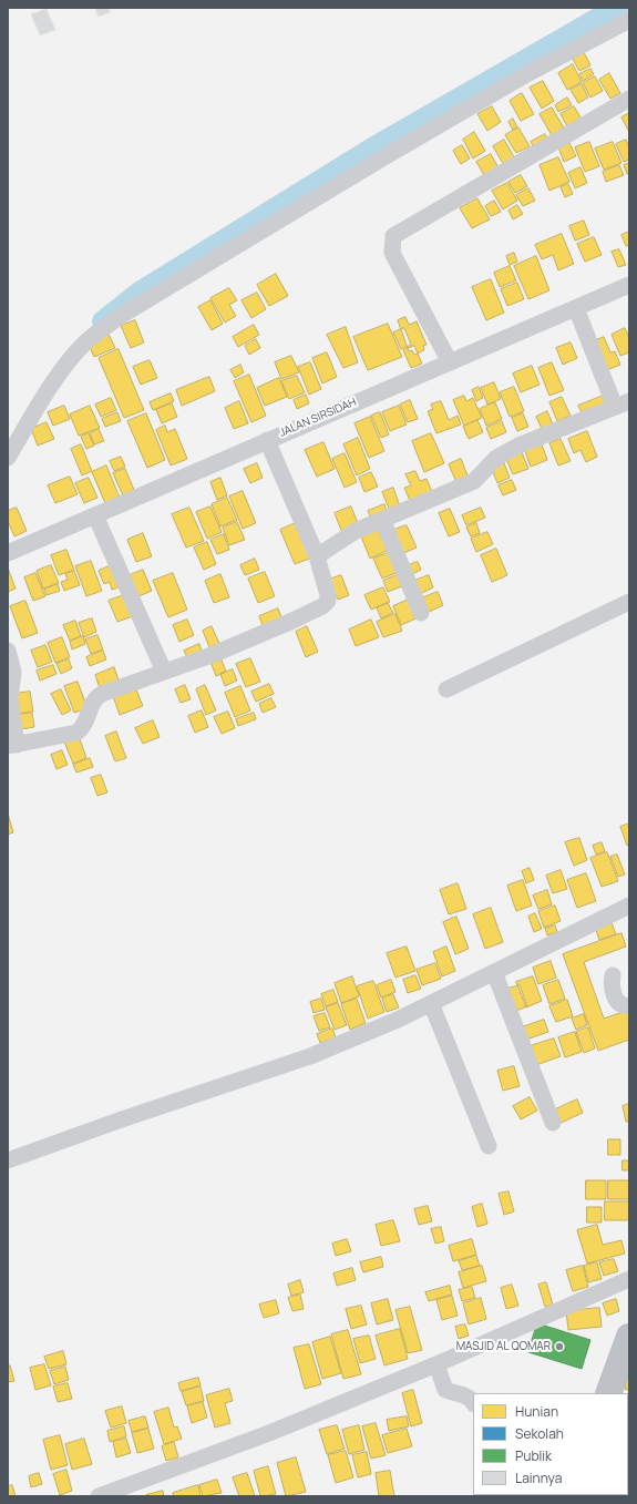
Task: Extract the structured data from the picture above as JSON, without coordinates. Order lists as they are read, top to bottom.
{
  "streets": {
    "street": ["JALAN SIRSIDAH"]
  },
  "places": ["MASJID AL QOMAR"],
  "legend": [
    "Hunian",
    "Sekolah",
    "Publik",
    "Lainnya"
  ]
}
